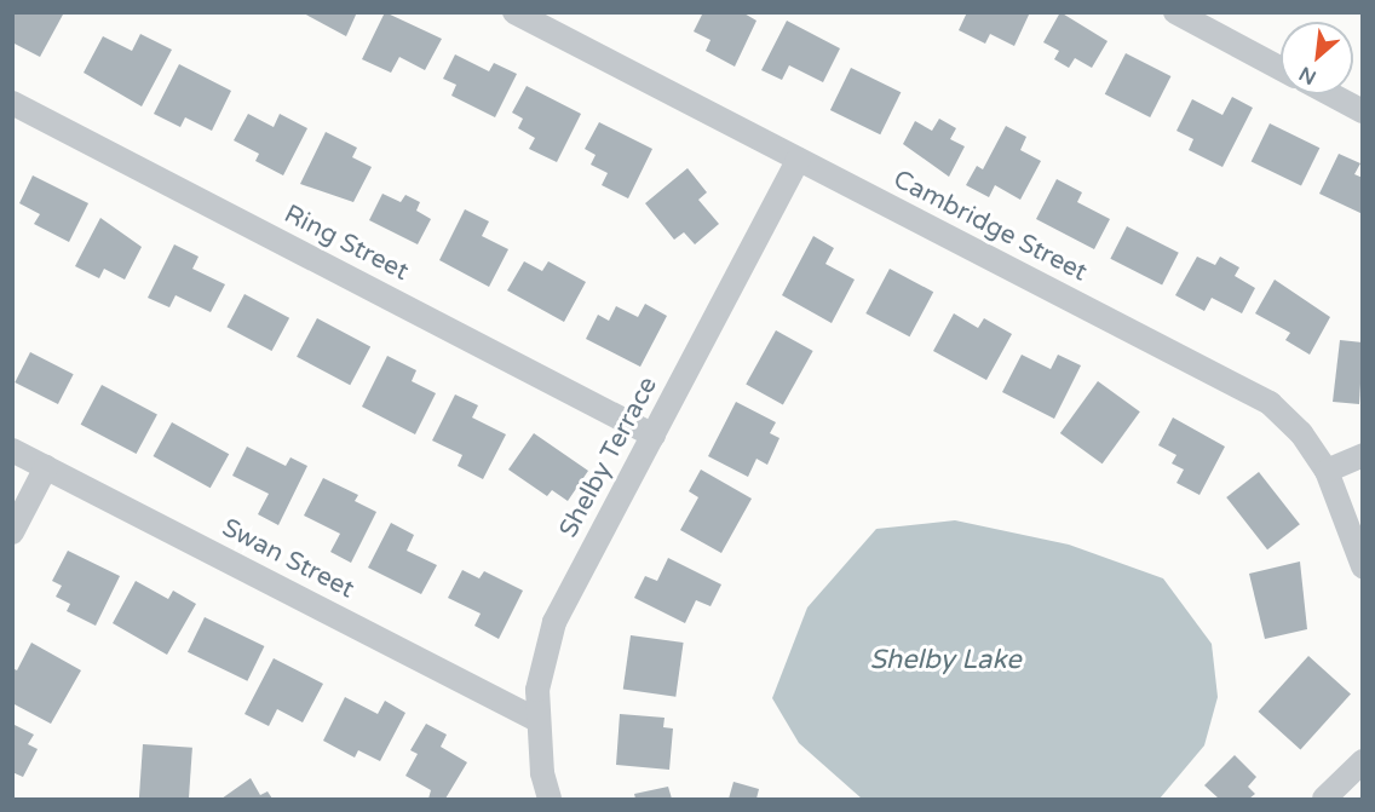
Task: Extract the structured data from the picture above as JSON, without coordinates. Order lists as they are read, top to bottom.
{
  "streets": {
    "street": [
      "Cambridge Street",
      "Ring Street",
      "Shelby Terrace",
      "Swan Street"
    ]
  },
  "crossings": [
    ["Cambridge Street", "Shelby Terrace"],
    ["Ring Street", "Shelby Terrace"],
    ["Shelby Terrace", "Swan Street"]
  ],
  "water": ["Shelby Lake"],
  "north": "bottom left"
}
